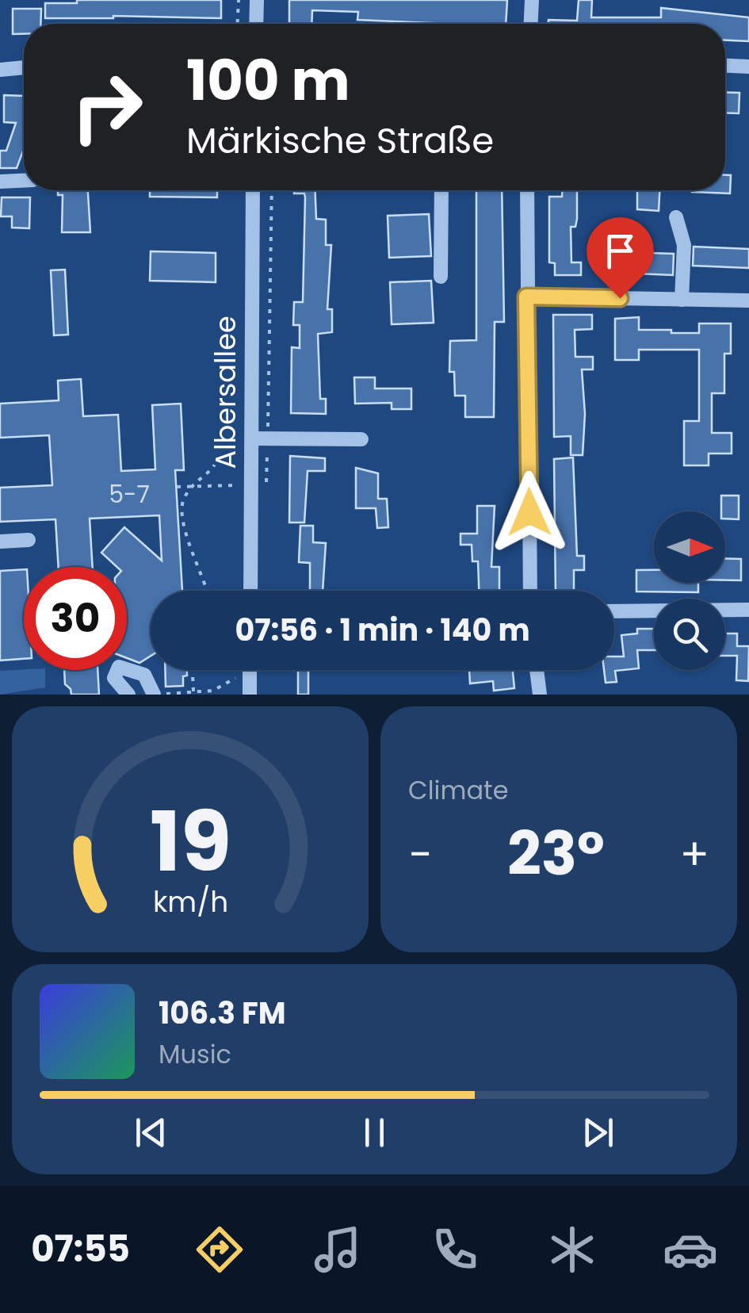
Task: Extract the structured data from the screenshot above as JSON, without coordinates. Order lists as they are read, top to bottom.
{
  "streets": {
    "street": ["Albersallee"]
  },
  "house_numbers": ["5-7"],
  "north": "right",
  "page": {
    "turn": ["100 m", "Märkische Straße"],
    "limit": "30",
    "trip": "07:56 · 1 min · 140 m",
    "tile": "Climate",
    "heat": ["−", "23°", "+"],
    "song": ["106.3 FM", "Music"],
    "tabs": "07:55",
    "gauge": ["19", "km/h"]
  }
}
